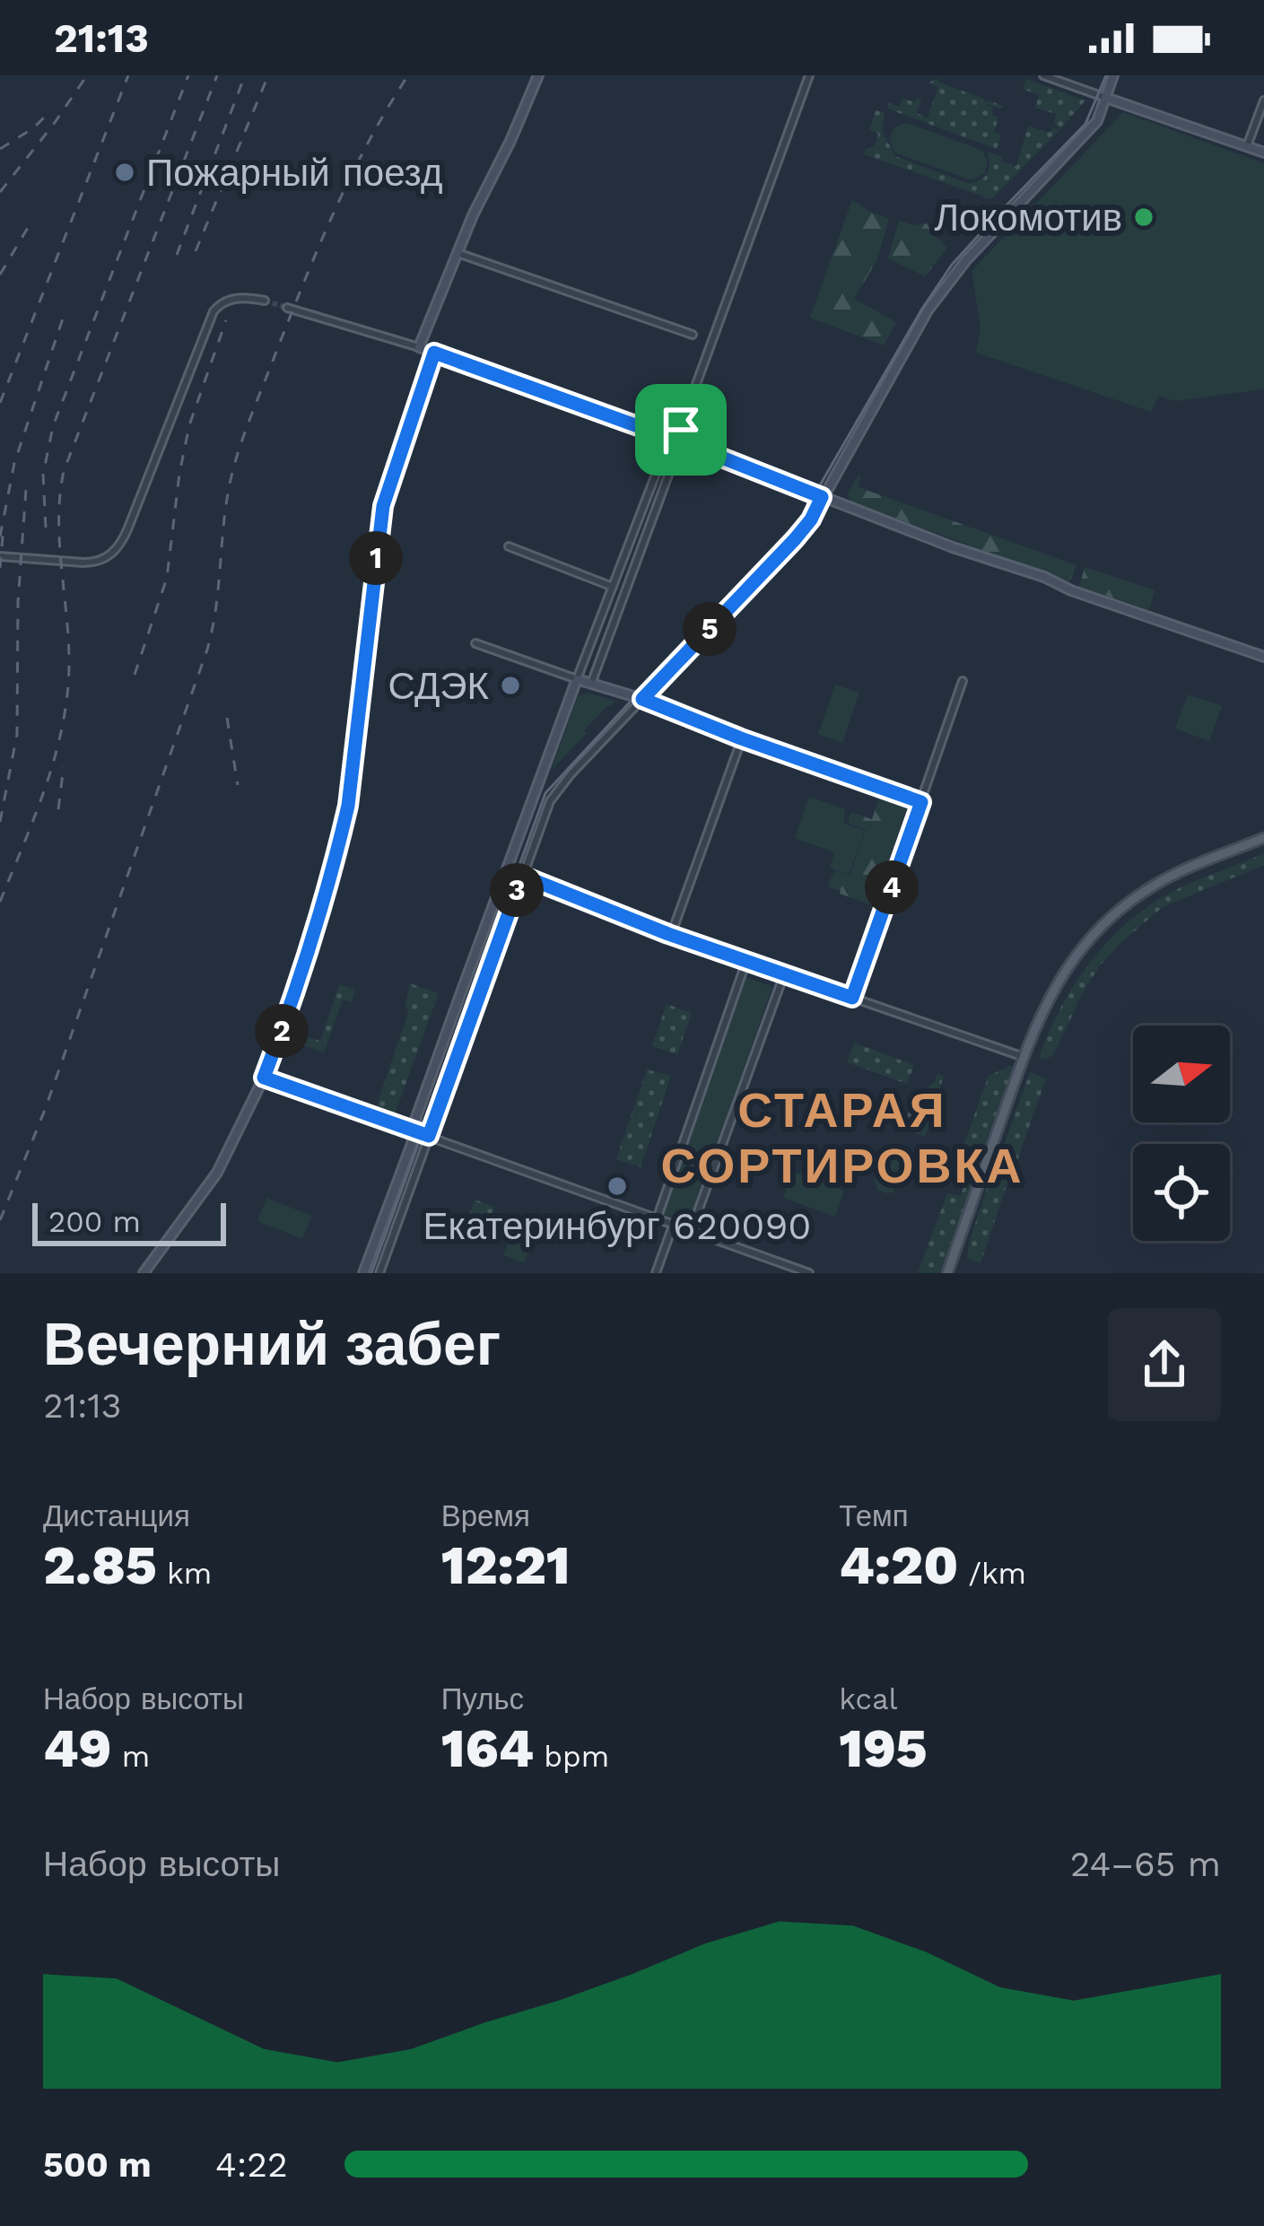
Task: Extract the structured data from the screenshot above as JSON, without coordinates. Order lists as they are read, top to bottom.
{
  "districts": ["СТАРАЯ СОРТИРОВКА"],
  "places": [
    "Пожарный поезд",
    "Локомотив",
    "СДЭК",
    "Екатеринбург 620090"
  ],
  "scale_bar": "200 m",
  "north": "right",
  "page": {
    "status": "21:13",
    "pins": [
      "1",
      "5",
      "4",
      "3",
      "2"
    ],
    "scale": "200 m",
    "heading": ["Вечерний забег", "21:13"],
    "stats": [
      ["Дистанция", "2.85 km"],
      ["Время", "12:21"],
      ["Темп", "4:20 /km"],
      ["Набор высоты", "49 m"],
      ["Пульс", "164 bpm"],
      ["kcal", "195"]
    ],
    "chart": ["Набор высоты", "24–65 m"],
    "list": [
      {
        "name": "500 m",
        "note": "4:22"
      }
    ]
  }
}
